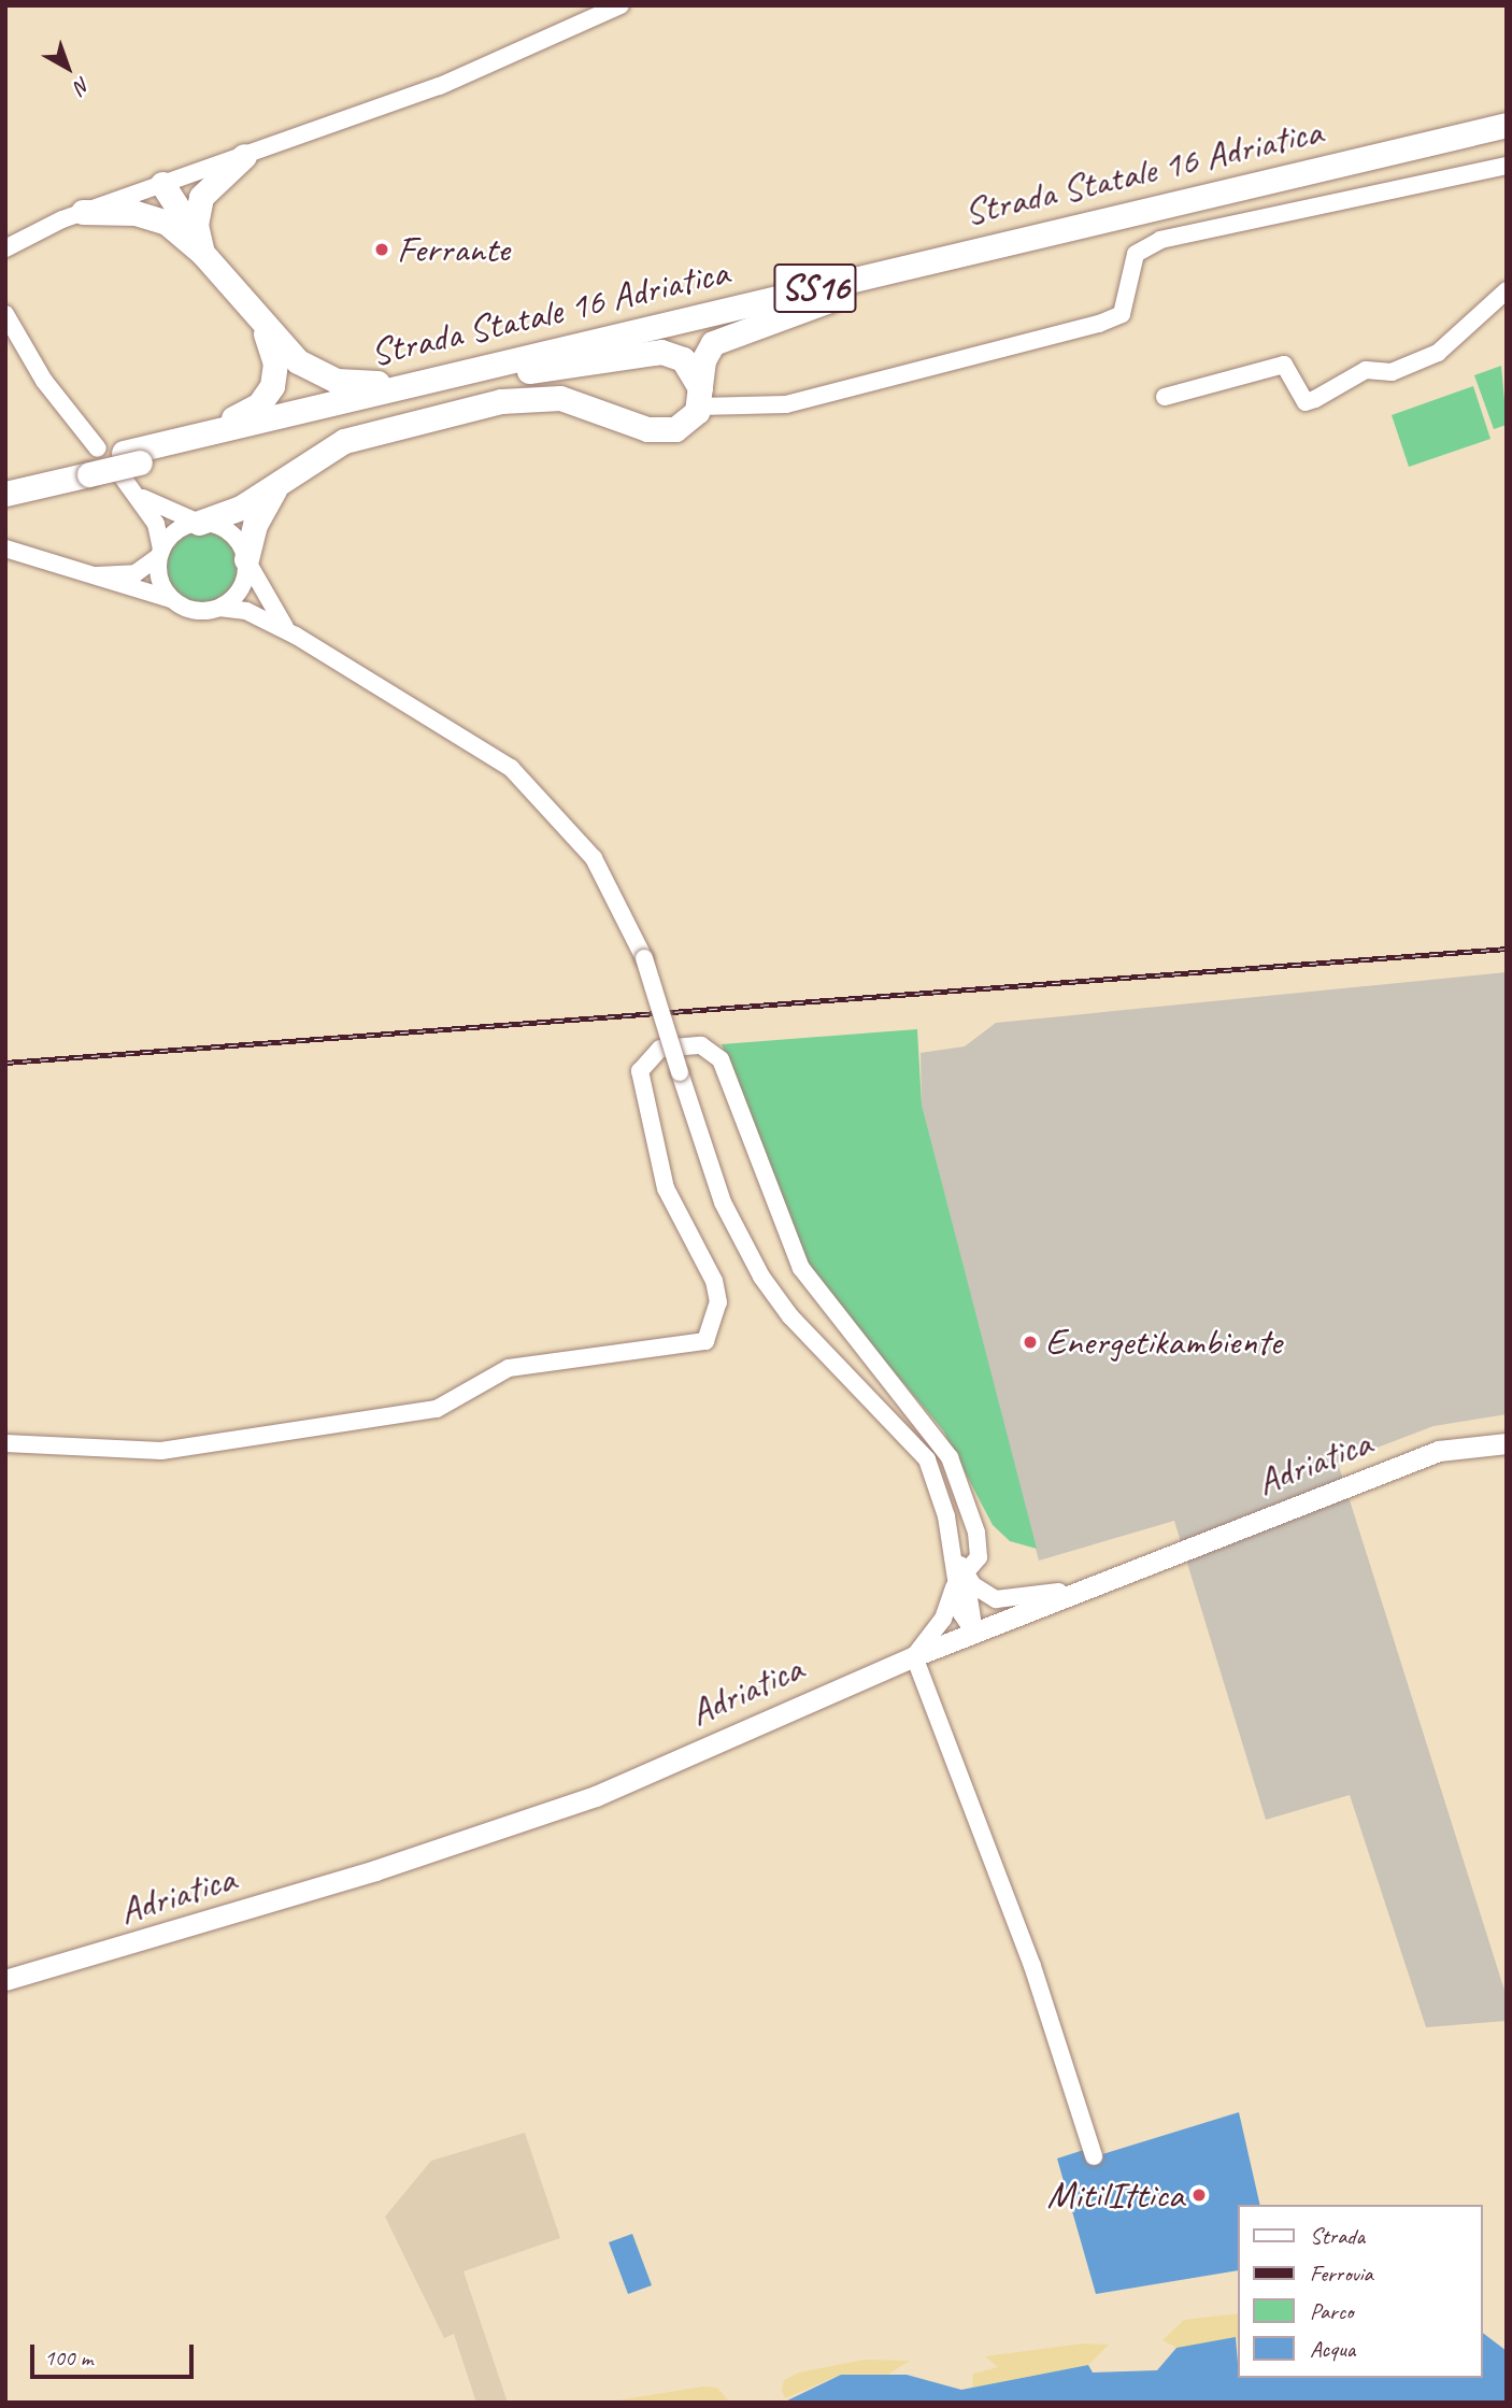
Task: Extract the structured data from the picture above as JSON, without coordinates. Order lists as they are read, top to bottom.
{
  "streets": {
    "highway": ["Strada Statale 16 Adriatica", "SS16"],
    "main road": ["Adriatica"]
  },
  "crossings": [
    ["Strada Statale 16 Adriatica", "SS16"]
  ],
  "places": ["Ferrante", "Energetikambiente", "MitilIttica"],
  "legend": [
    "Strada",
    "Ferrovia",
    "Parco",
    "Acqua"
  ],
  "scale_bar": "100 m",
  "north": "bottom right"
}
